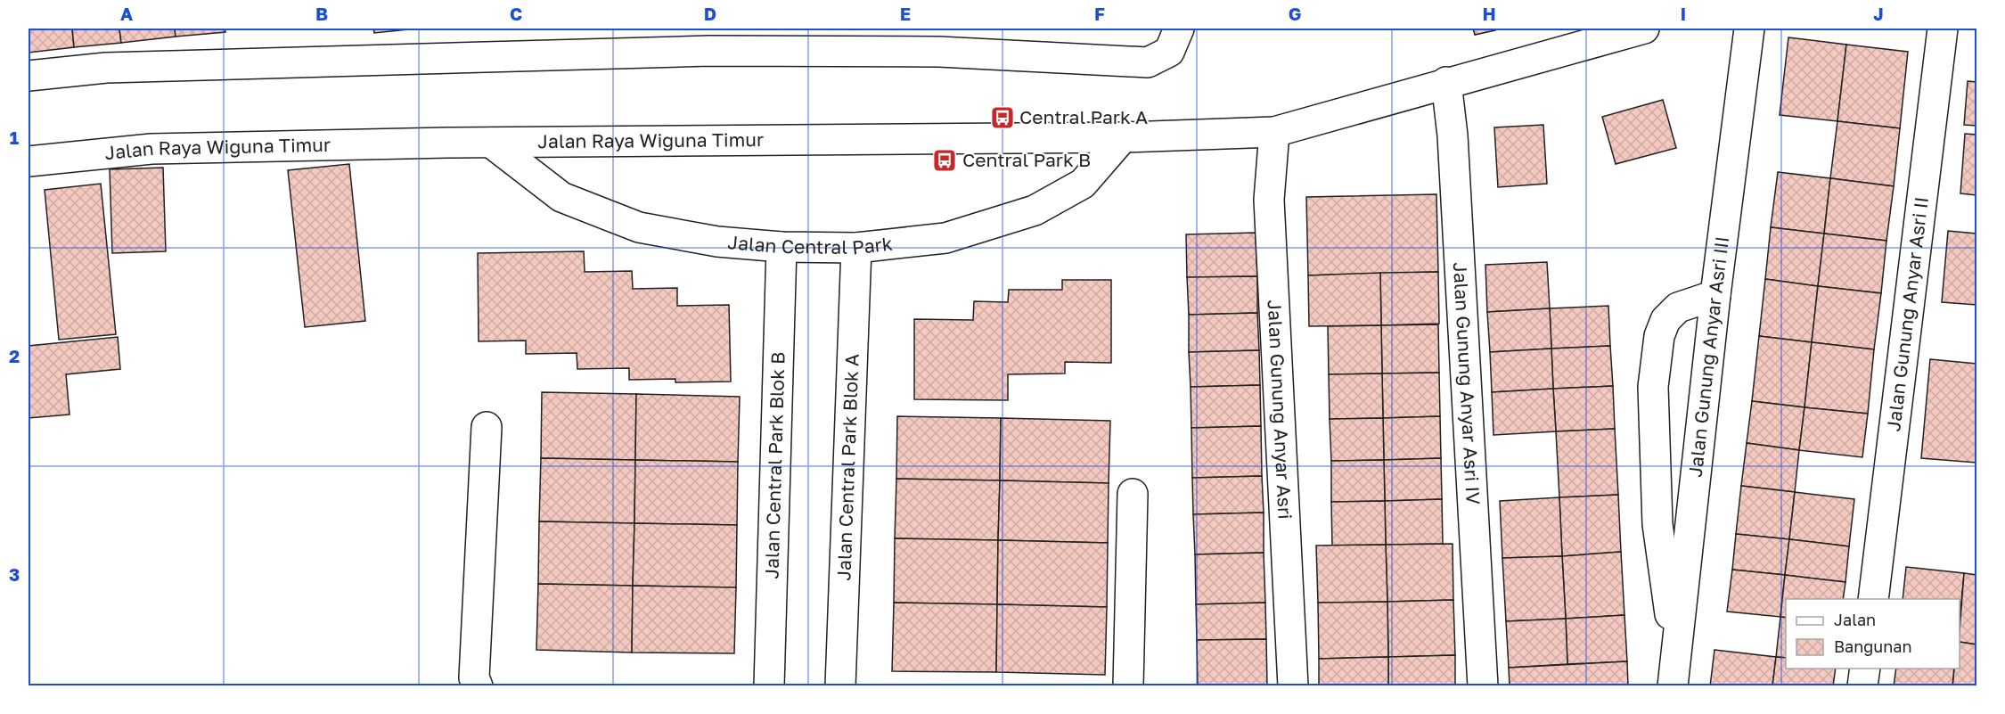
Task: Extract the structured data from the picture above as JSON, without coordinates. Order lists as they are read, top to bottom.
{
  "streets": {
    "street": [
      "Jalan Raya Wiguna Timur",
      "Jalan Central Park",
      "Jalan Gunung Anyar Asri II",
      "Jalan Gunung Anyar Asri III",
      "Jalan Gunung Anyar Asri IV",
      "Jalan Gunung Anyar Asri",
      "Jalan Central Park Blok B",
      "Jalan Central Park Blok A"
    ]
  },
  "crossings": [
    ["Jalan Raya Wiguna Timur", "Jalan Central Park"],
    ["Jalan Raya Wiguna Timur", "Jalan Gunung Anyar Asri IV"],
    ["Jalan Raya Wiguna Timur", "Jalan Gunung Anyar Asri"],
    ["Jalan Central Park", "Jalan Central Park Blok B"],
    ["Jalan Central Park", "Jalan Central Park Blok A"]
  ],
  "places": {
    "bus stop": ["Central Park A", "Central Park B"]
  },
  "legend": ["Jalan", "Bangunan"],
  "grid": {
    "columns": [
      "A",
      "B",
      "C",
      "D",
      "E",
      "F",
      "G",
      "H",
      "I",
      "J"
    ],
    "rows": ["1", "2", "3"]
  }
}
